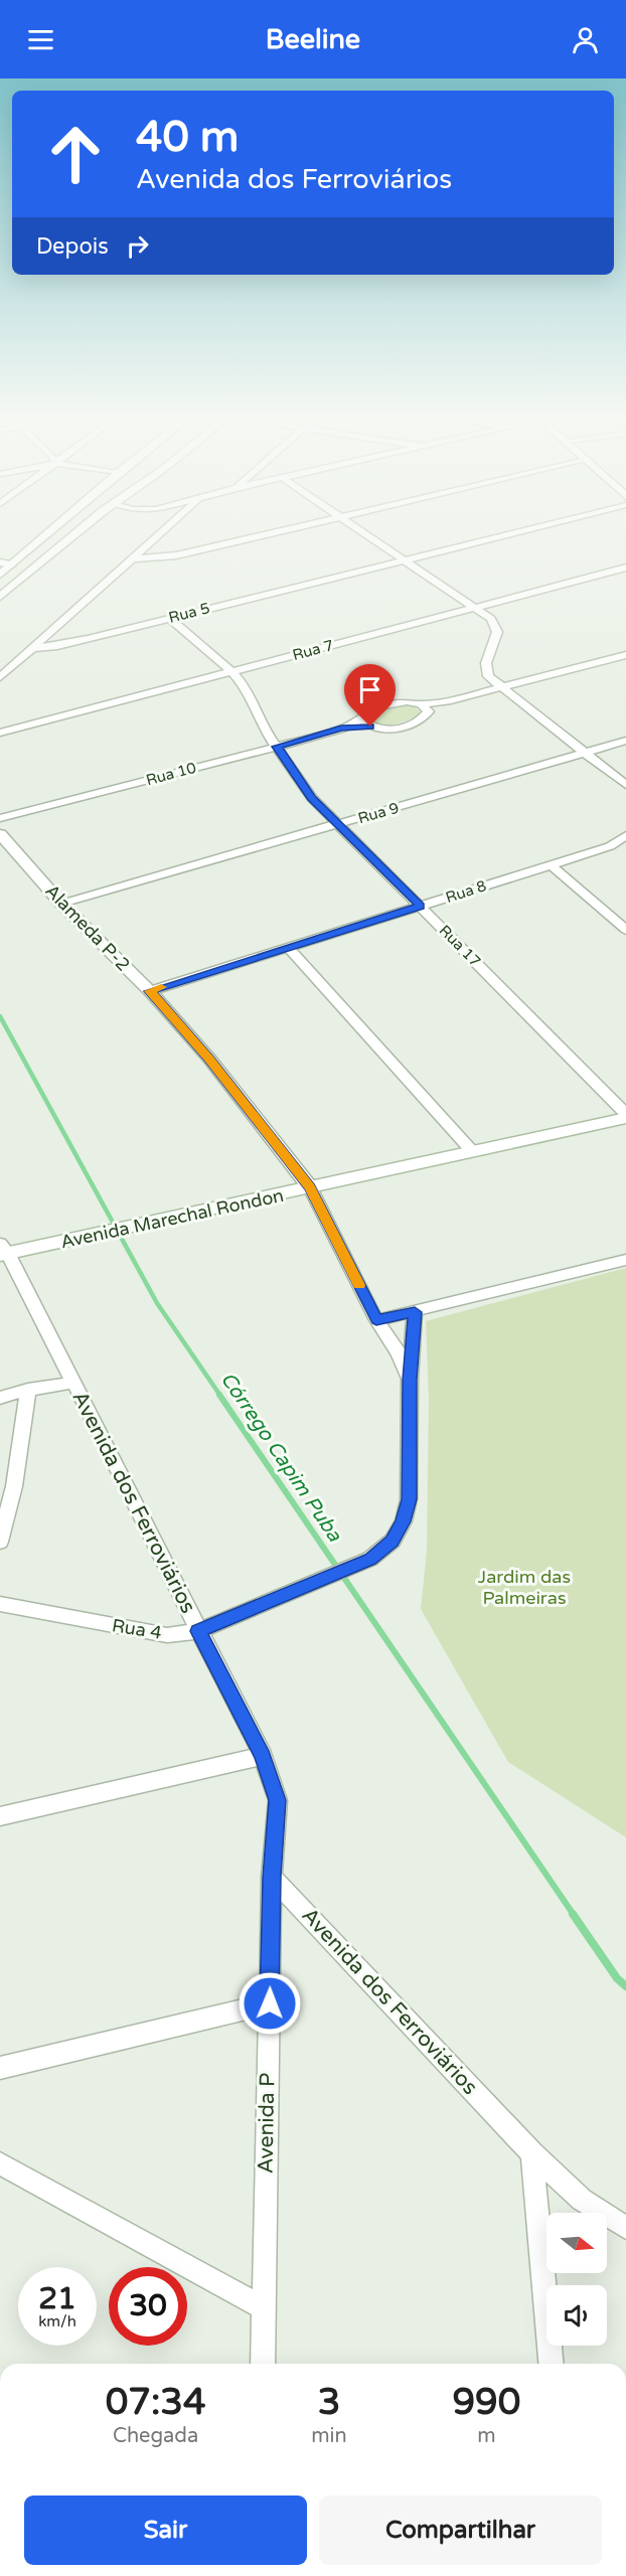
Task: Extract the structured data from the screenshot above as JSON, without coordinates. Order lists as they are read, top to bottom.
{
  "streets": {
    "main road": ["Alameda P-2", "Avenida Marechal Rondon"],
    "street": [
      "Rua 5",
      "Rua 7",
      "Rua 10",
      "Rua 9",
      "Rua 8",
      "Rua 17",
      "Avenida dos Ferroviários",
      "Rua 4",
      "Avenida P"
    ]
  },
  "crossings": [
    ["Rua 10", "Rua 17"],
    ["Rua 9", "Alameda P-2"],
    ["Rua 9", "Rua 17"],
    ["Rua 8", "Alameda P-2"],
    ["Rua 8", "Rua 17"],
    ["Alameda P-2", "Avenida Marechal Rondon"],
    ["Alameda P-2", "Rua 4"],
    ["Rua 17", "Avenida Marechal Rondon"],
    ["Avenida Marechal Rondon", "Avenida dos Ferroviários"],
    ["Avenida dos Ferroviários", "Rua 4"],
    ["Avenida dos Ferroviários", "Avenida P"]
  ],
  "water": ["Córrego Capim Puba"],
  "parks": ["Jardim das Palmeiras"],
  "north": "right",
  "page": {
    "header": "Beeline",
    "turn": ["40 m", "Avenida dos Ferroviários"],
    "then": "Depois",
    "speed": "21 km/h",
    "limit": "30",
    "eta": [
      "07:34",
      "Chegada",
      "3",
      "min",
      "990",
      "m"
    ],
    "buttons": ["Sair", "Compartilhar"]
  }
}
